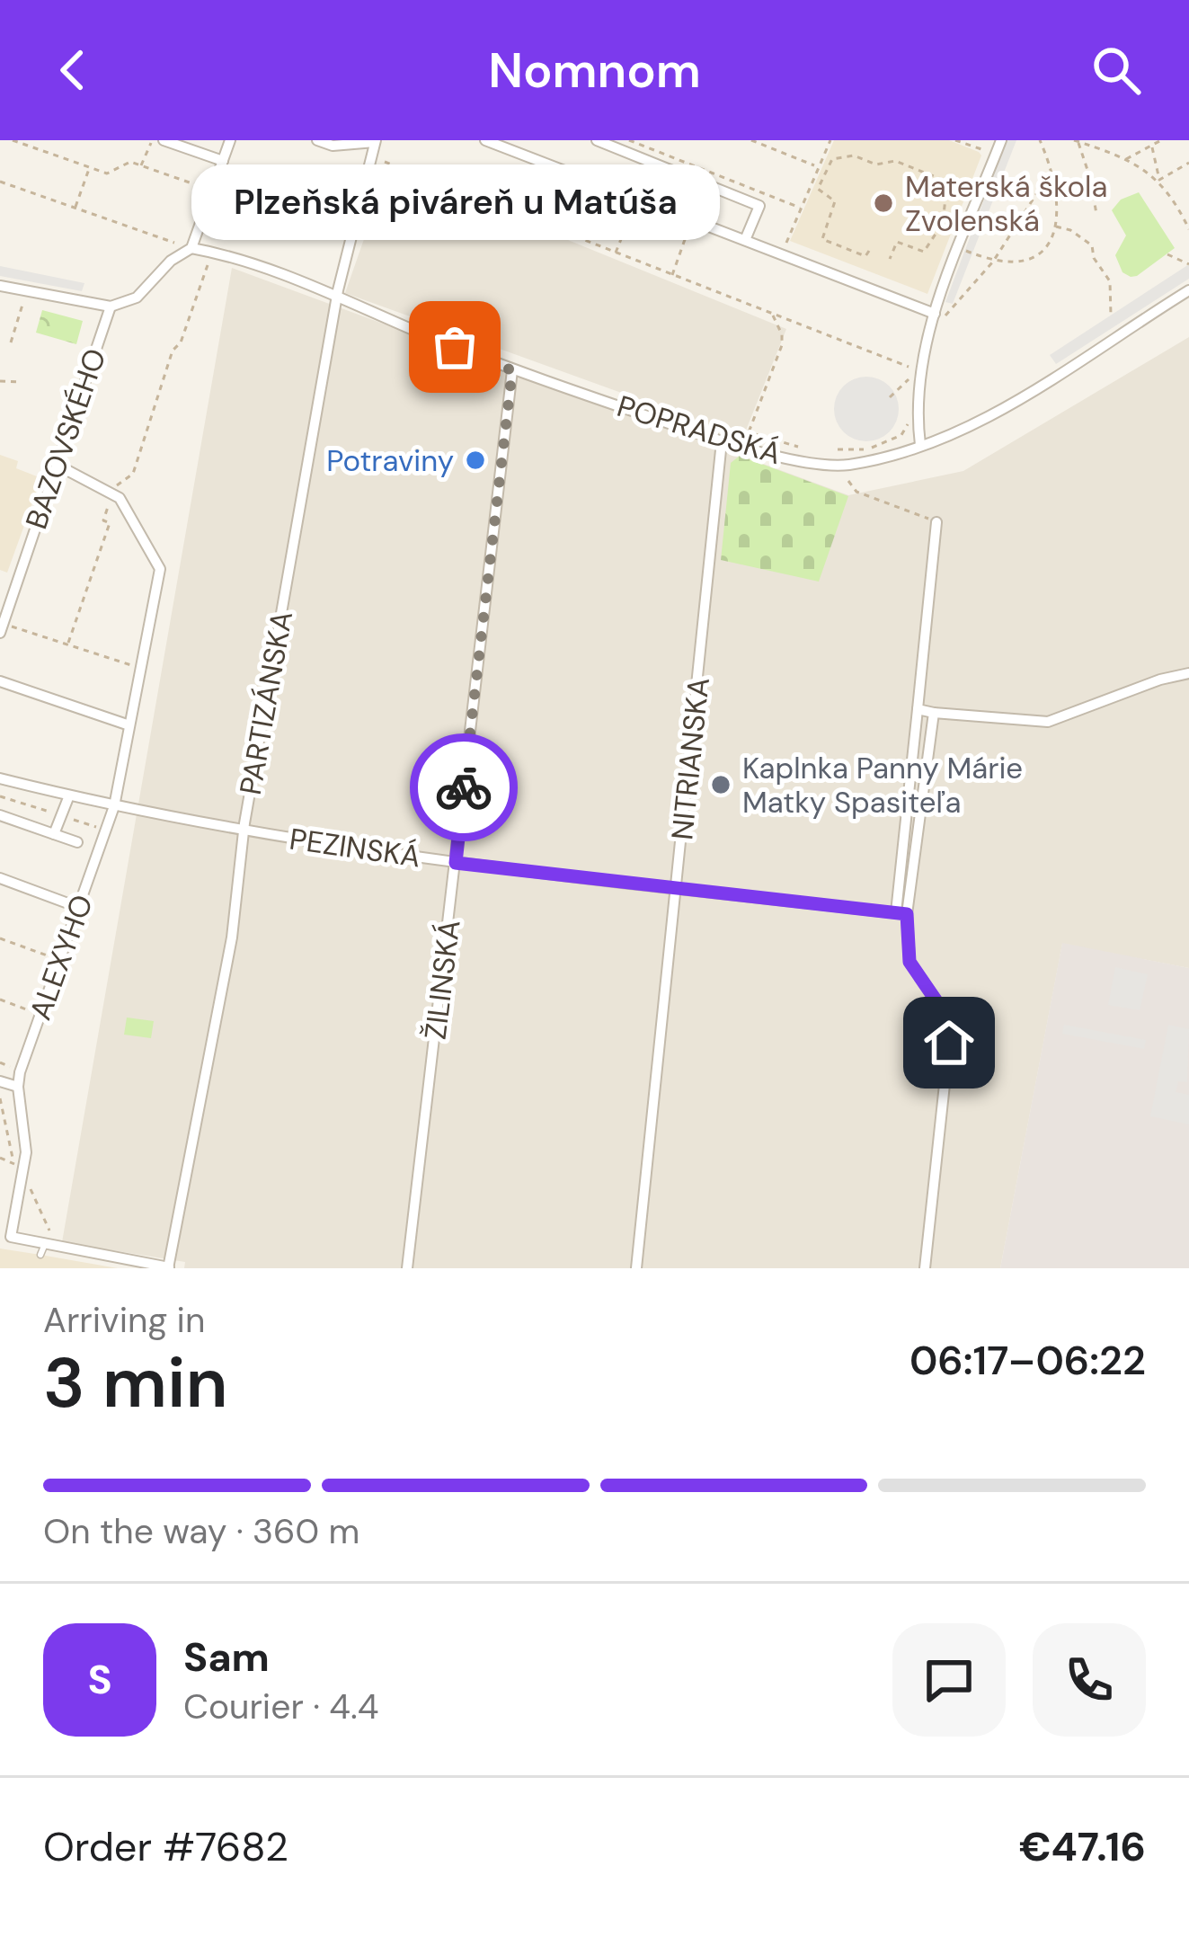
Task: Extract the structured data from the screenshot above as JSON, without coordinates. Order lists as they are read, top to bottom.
{
  "streets": {
    "street": [
      "POPRADSKÁ",
      "BAZOVSKÉHO",
      "PARTIZÁNSKA",
      "NITRIANSKA",
      "PEZINSKÁ",
      "ALEXYHO",
      "ŽILINSKÁ"
    ]
  },
  "crossings": [
    ["POPRADSKÁ", "PARTIZÁNSKA"],
    ["POPRADSKÁ", "NITRIANSKA"],
    ["POPRADSKÁ", "ŽILINSKÁ"],
    ["PARTIZÁNSKA", "PEZINSKÁ"],
    ["PARTIZÁNSKA", "ALEXYHO"],
    ["NITRIANSKA", "PEZINSKÁ"],
    ["PEZINSKÁ", "ALEXYHO"],
    ["PEZINSKÁ", "ŽILINSKÁ"]
  ],
  "places": [
    "Materská škola Zvolenská",
    "Plzeňská piváreň u Matúša",
    "Potraviny",
    "Kaplnka Panny Márie Matky Spasiteľa"
  ],
  "page": {
    "header": "Nomnom",
    "bubble": "Plzeňská piváreň u Matúša",
    "heading": ["3 min", "Arriving in", "06:17–06:22"],
    "panel": [
      "Sam",
      "Courier · 4.4",
      "Order #7682",
      "€47.16"
    ],
    "bar": "On the way · 360 m",
    "round": "S"
  }
}
